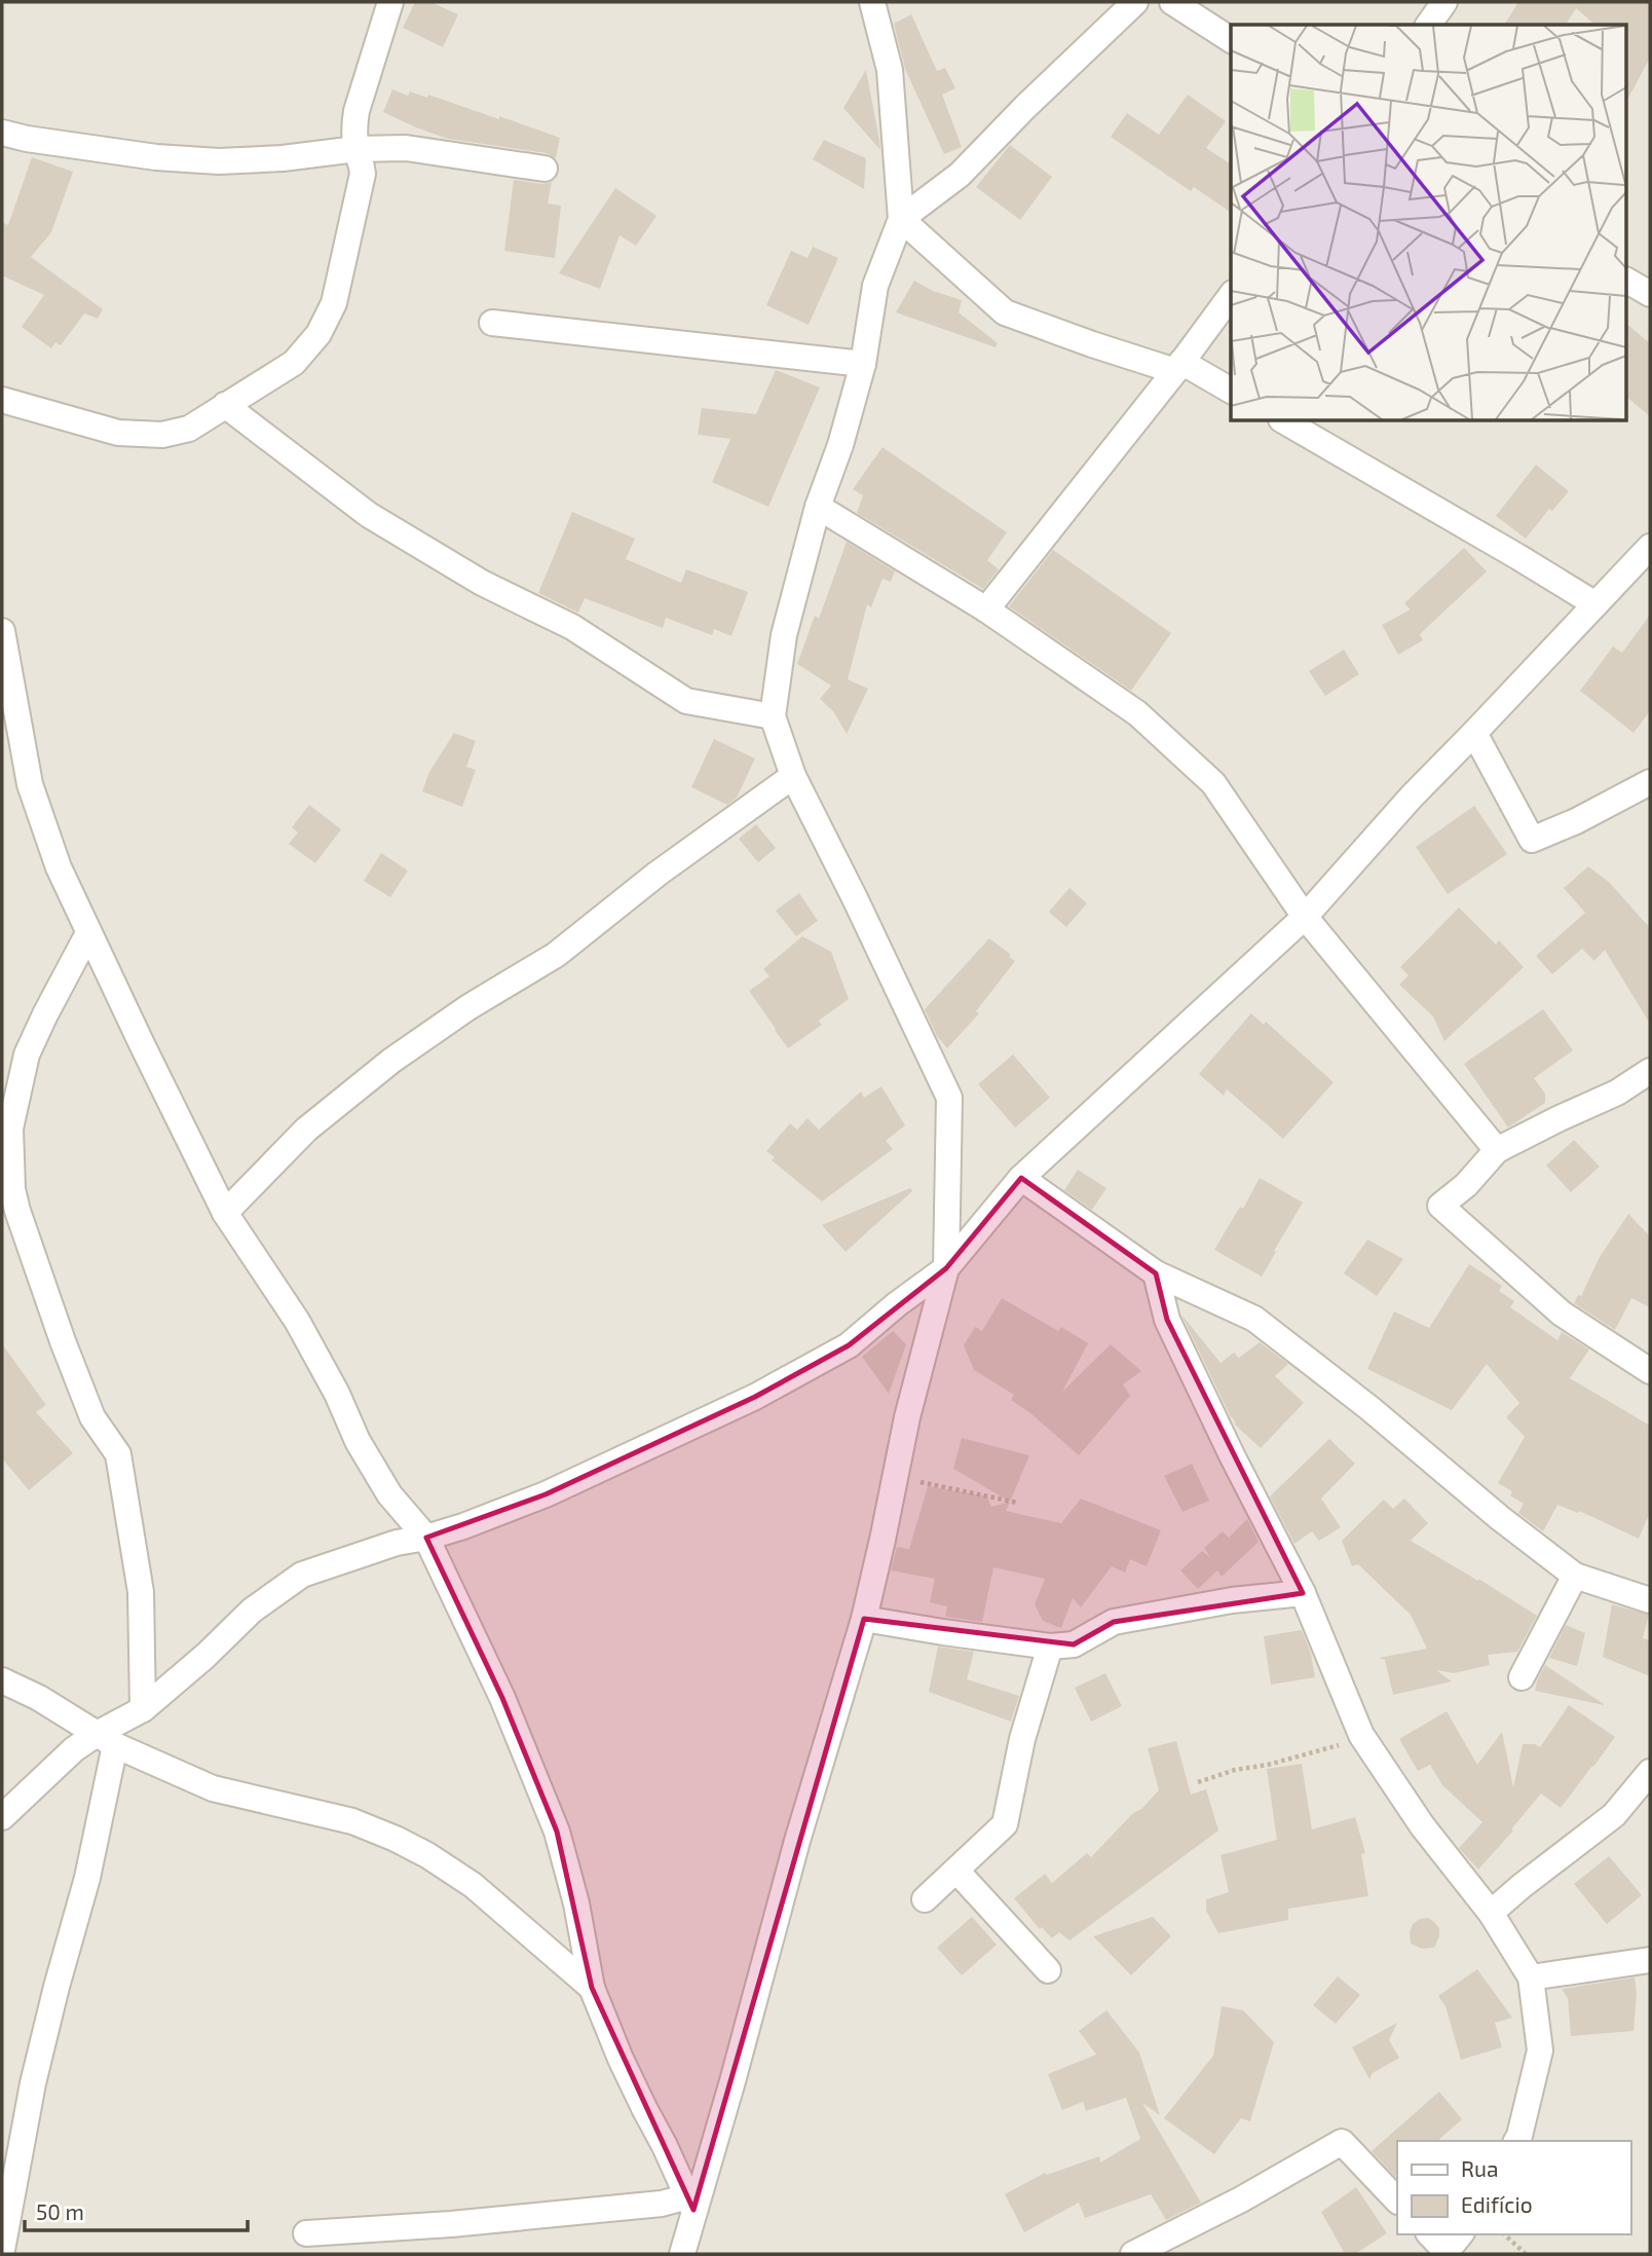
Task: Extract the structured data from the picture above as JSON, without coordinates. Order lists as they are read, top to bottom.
{
  "legend": ["Rua", "Edifício"],
  "scale_bar": "50 m"
}
